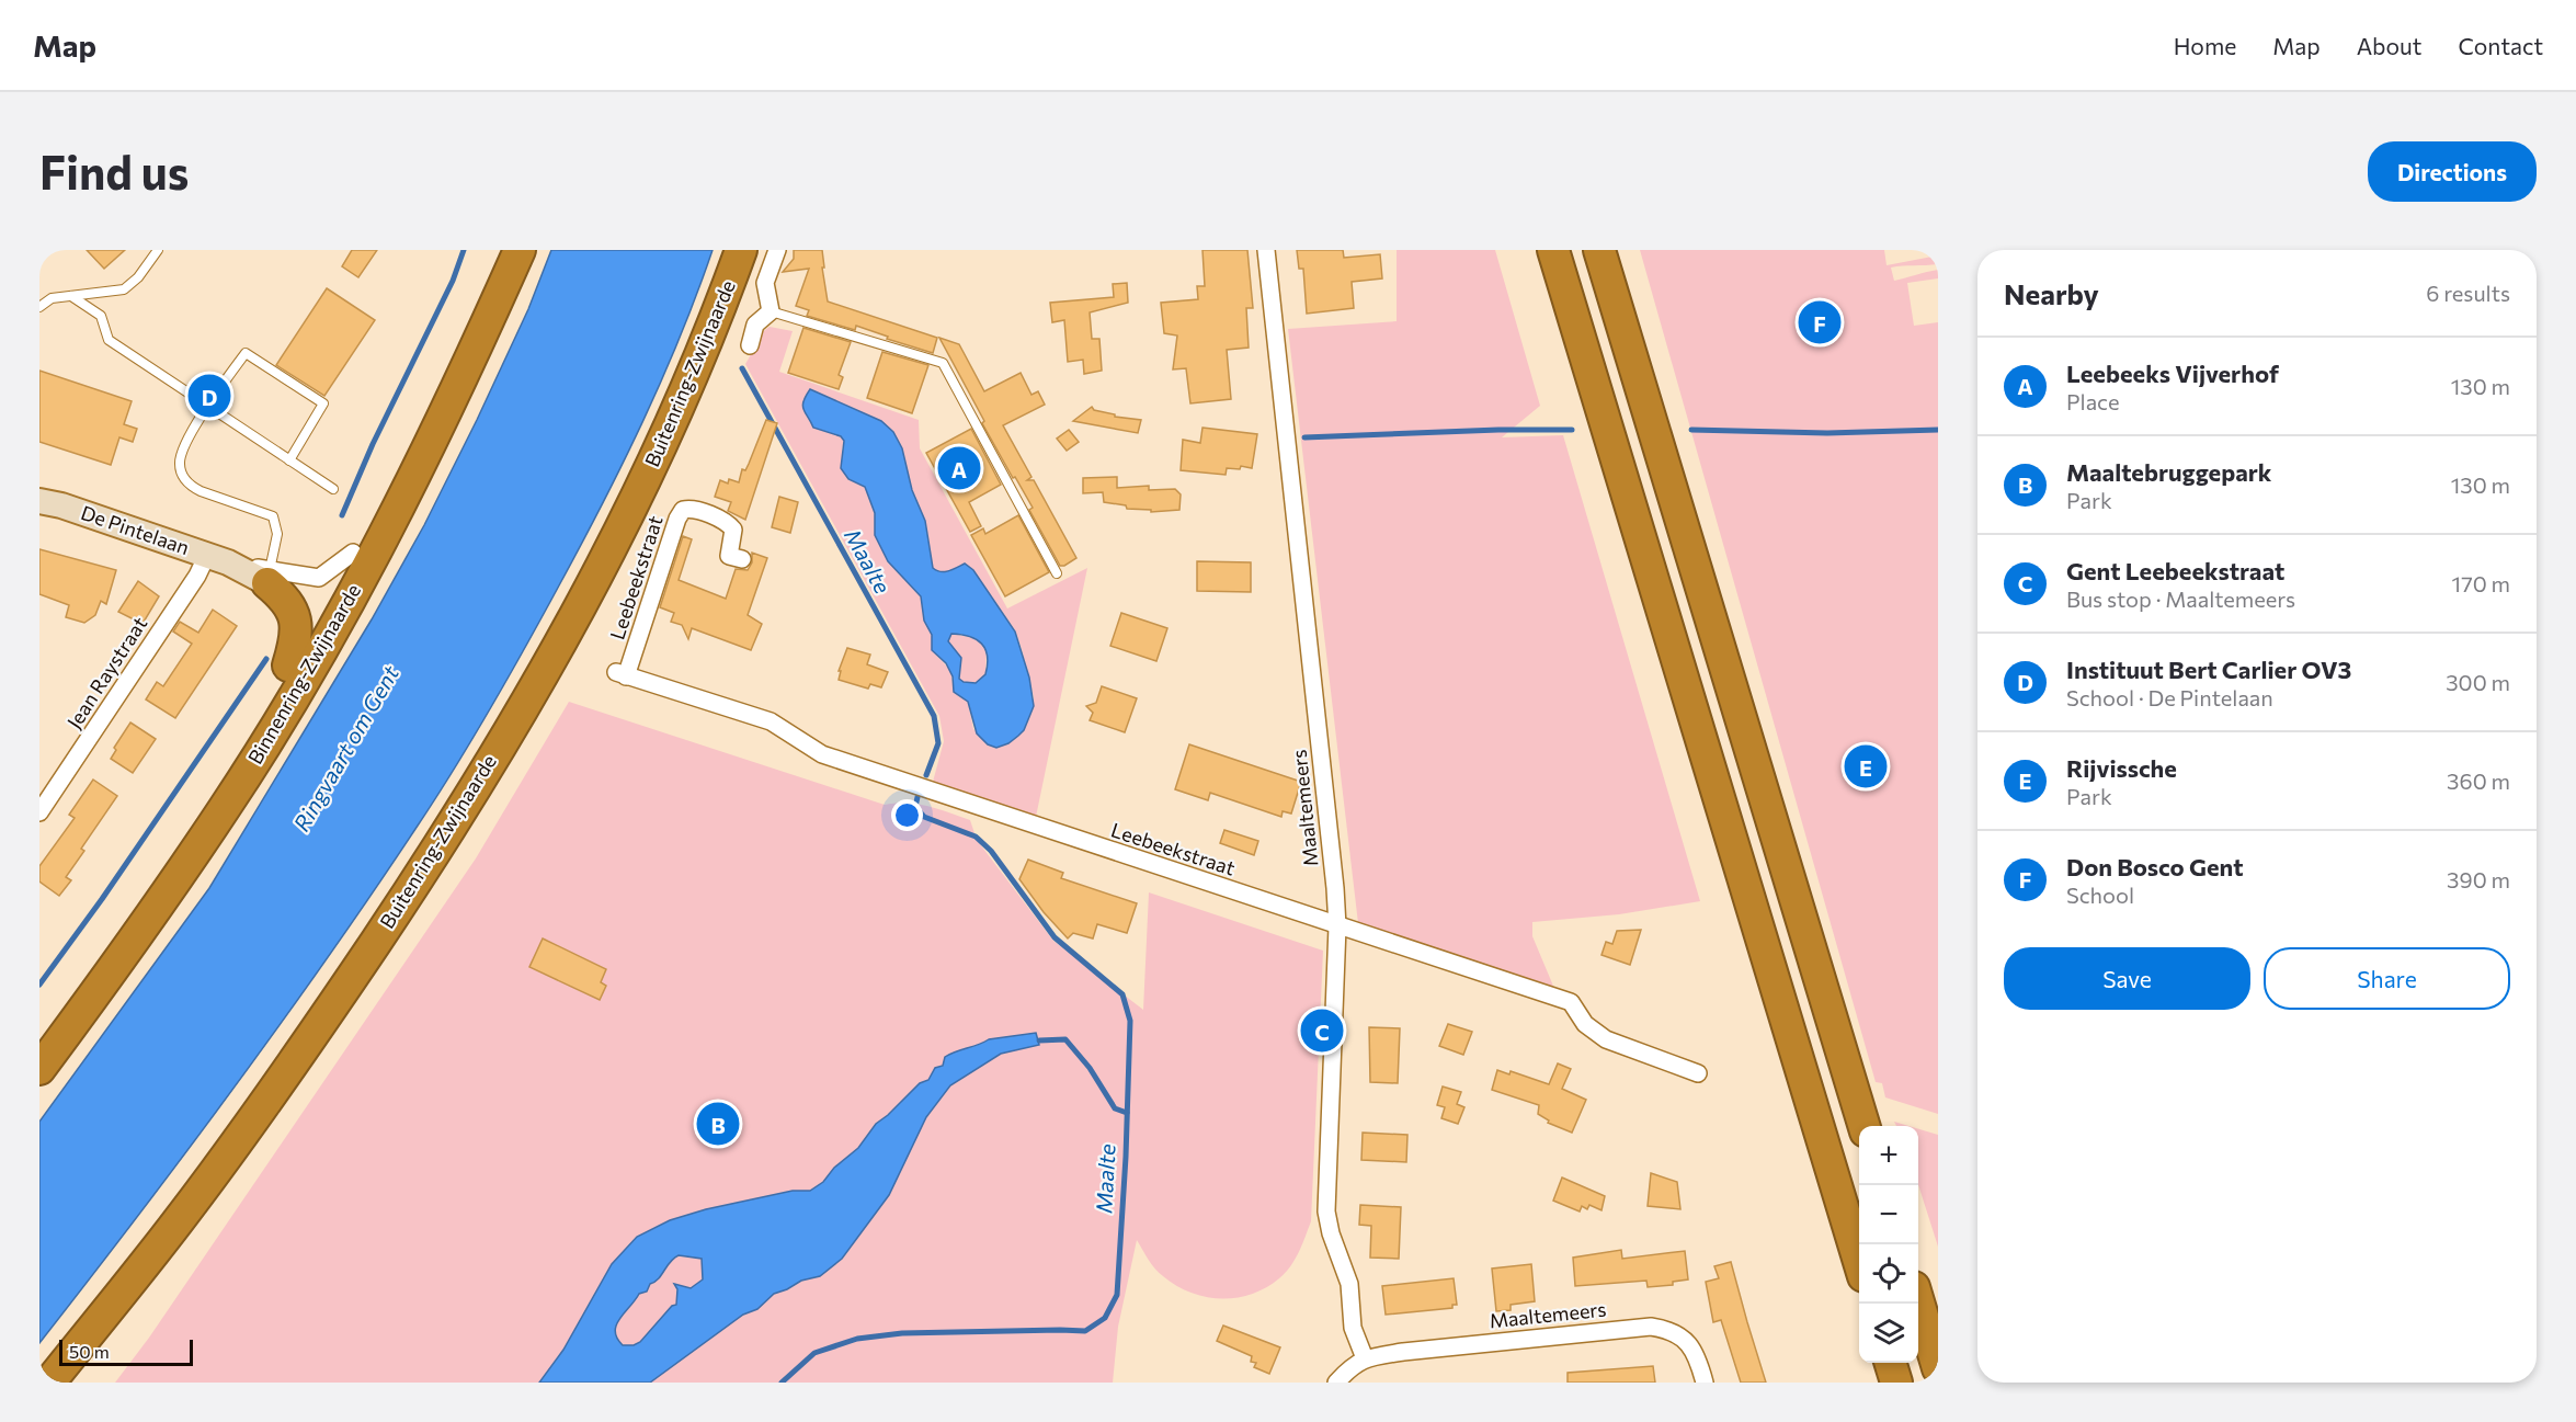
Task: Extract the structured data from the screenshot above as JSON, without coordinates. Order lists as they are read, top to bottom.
{
  "streets": {
    "highway": ["Buitenring-Zwijnaarde", "Binnenring-Zwijnaarde"],
    "main road": ["De Pintelaan"],
    "street": ["Leebeekstraat", "Jean Raystraat", "Maaltemeers"]
  },
  "crossings": [
    ["De Pintelaan", "Jean Raystraat"],
    ["Leebeekstraat", "Maaltemeers"]
  ],
  "water": ["Maalte", "Ringvaart om Gent"],
  "scale_bar": "50 m",
  "page": {
    "header": "Map",
    "nav": [
      "Home",
      "Map",
      "About",
      "Contact"
    ],
    "buttons": [
      "Directions",
      ["Save", "Share"]
    ],
    "title": "Find us",
    "heading": ["Nearby", "6 results"],
    "pins": [
      "F",
      "D",
      "A",
      "E",
      "C",
      "B"
    ],
    "list": [
      {
        "mark": "A",
        "name": "Leebeeks Vijverhof",
        "note": "Place",
        "value": "130 m"
      },
      {
        "mark": "B",
        "name": "Maaltebruggepark",
        "note": "Park",
        "value": "130 m"
      },
      {
        "mark": "C",
        "name": "Gent Leebeekstraat",
        "note": "Bus stop · Maaltemeers",
        "value": "170 m"
      },
      {
        "mark": "D",
        "name": "Instituut Bert Carlier OV3",
        "note": "School · De Pintelaan",
        "value": "300 m"
      },
      {
        "mark": "E",
        "name": "Rijvissche",
        "note": "Park",
        "value": "360 m"
      },
      {
        "mark": "F",
        "name": "Don Bosco Gent",
        "note": "School",
        "value": "390 m"
      }
    ],
    "map_buttons": ["+", "−"],
    "scale": "50 m"
  }
}
